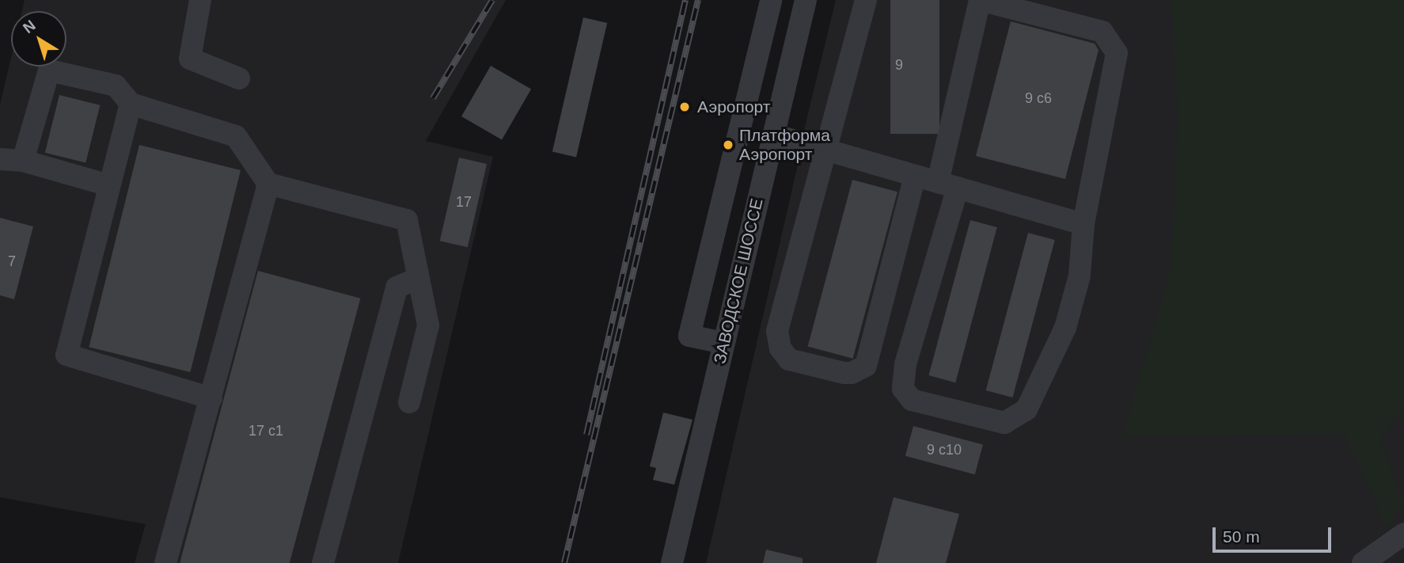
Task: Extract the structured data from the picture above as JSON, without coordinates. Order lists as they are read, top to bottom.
{
  "streets": {
    "street": ["ЗАВОДСКОЕ ШОССЕ"]
  },
  "places": ["Аэропорт", "Платформа Аэропорт"],
  "house_numbers": [
    "9",
    "9 с6",
    "17",
    "7",
    "17 с1",
    "9 с10"
  ],
  "scale_bar": "50 m",
  "north": "top left"
}
